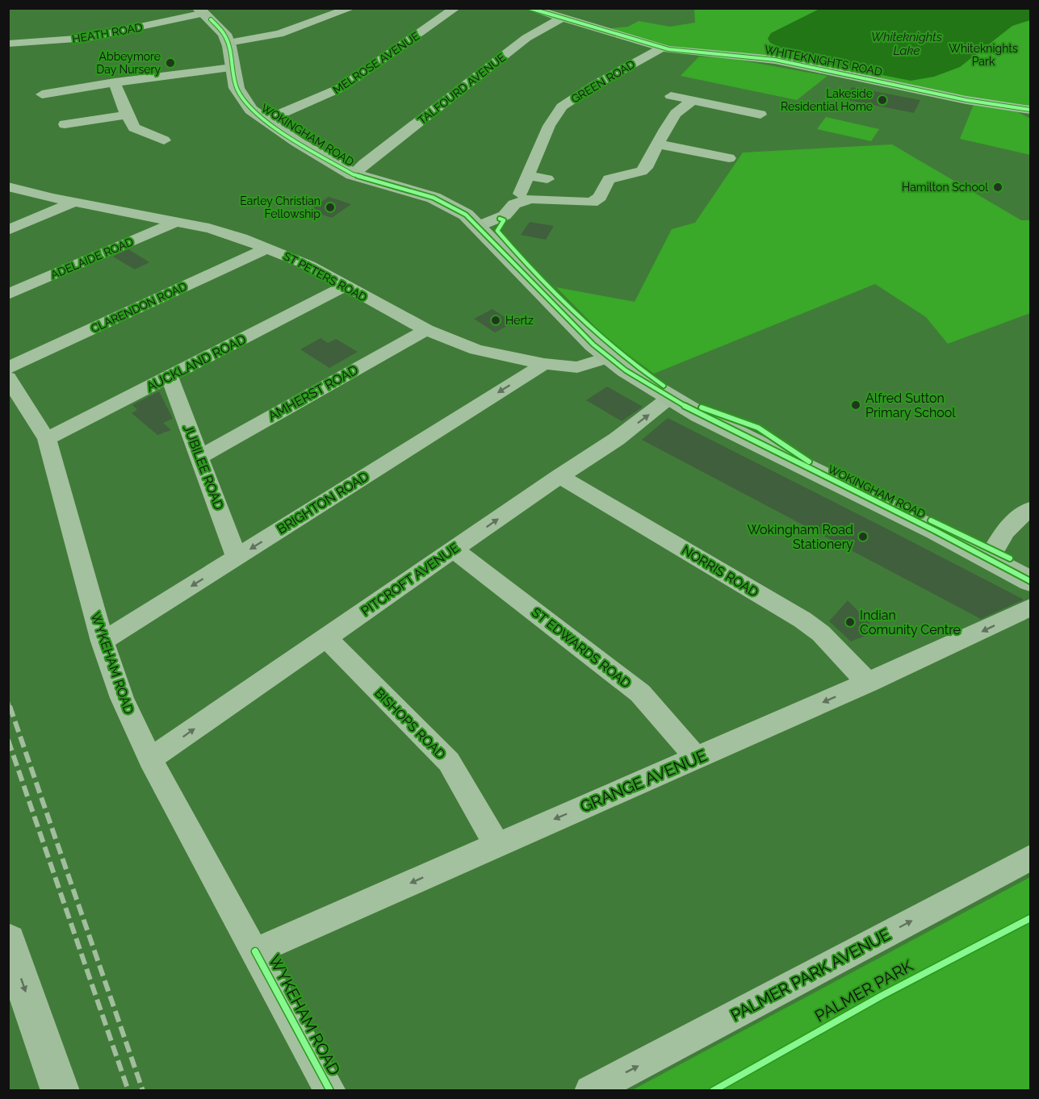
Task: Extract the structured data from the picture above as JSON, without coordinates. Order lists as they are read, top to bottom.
{
  "streets": {
    "main road": ["WOKINGHAM ROAD"],
    "street": [
      "HEATH ROAD",
      "WHITEKNIGHTS ROAD",
      "MELROSE AVENUE",
      "GREEN ROAD",
      "TALFOURD AVENUE",
      "ADELAIDE ROAD",
      "ST PETERS ROAD",
      "CLARENDON ROAD",
      "AUCKLAND ROAD",
      "AMHERST ROAD",
      "JUBILEE ROAD",
      "BRIGHTON ROAD",
      "NORRIS ROAD",
      "PITCROFT AVENUE",
      "ST EDWARDS ROAD",
      "WYKEHAM ROAD",
      "BISHOPS ROAD",
      "GRANGE AVENUE",
      "PALMER PARK AVENUE"
    ],
    "cycle path": ["PALMER PARK"]
  },
  "crossings": [
    ["HEATH ROAD", "WOKINGHAM ROAD"],
    ["WHITEKNIGHTS ROAD", "GREEN ROAD"],
    ["WHITEKNIGHTS ROAD", "TALFOURD AVENUE"],
    ["MELROSE AVENUE", "WOKINGHAM ROAD"],
    ["GREEN ROAD", "WOKINGHAM ROAD"],
    ["TALFOURD AVENUE", "WOKINGHAM ROAD"],
    ["WOKINGHAM ROAD", "ST PETERS ROAD"],
    ["WOKINGHAM ROAD", "PITCROFT AVENUE"],
    ["ADELAIDE ROAD", "ST PETERS ROAD"],
    ["ST PETERS ROAD", "CLARENDON ROAD"],
    ["ST PETERS ROAD", "AUCKLAND ROAD"],
    ["ST PETERS ROAD", "AMHERST ROAD"],
    ["ST PETERS ROAD", "BRIGHTON ROAD"],
    ["AUCKLAND ROAD", "JUBILEE ROAD"],
    ["AUCKLAND ROAD", "WYKEHAM ROAD"],
    ["AMHERST ROAD", "JUBILEE ROAD"],
    ["JUBILEE ROAD", "BRIGHTON ROAD"],
    ["BRIGHTON ROAD", "WYKEHAM ROAD"],
    ["NORRIS ROAD", "PITCROFT AVENUE"],
    ["NORRIS ROAD", "GRANGE AVENUE"],
    ["PITCROFT AVENUE", "ST EDWARDS ROAD"],
    ["PITCROFT AVENUE", "WYKEHAM ROAD"],
    ["PITCROFT AVENUE", "BISHOPS ROAD"],
    ["ST EDWARDS ROAD", "GRANGE AVENUE"],
    ["WYKEHAM ROAD", "GRANGE AVENUE"],
    ["BISHOPS ROAD", "GRANGE AVENUE"]
  ],
  "one_way": [
    "BRIGHTON ROAD",
    "PITCROFT AVENUE",
    "GRANGE AVENUE",
    "PALMER PARK AVENUE"
  ],
  "water": ["Whiteknights Lake"],
  "parks": ["Whiteknights Park"],
  "places": [
    "Abbeymore Day Nursery",
    "Lakeside Residential Home",
    "Hamilton School",
    "Earley Christian Fellowship",
    "Hertz",
    "Alfred Sutton Primary School",
    "Wokingham Road Stationery",
    "Indian Comunity Centre"
  ]
}
